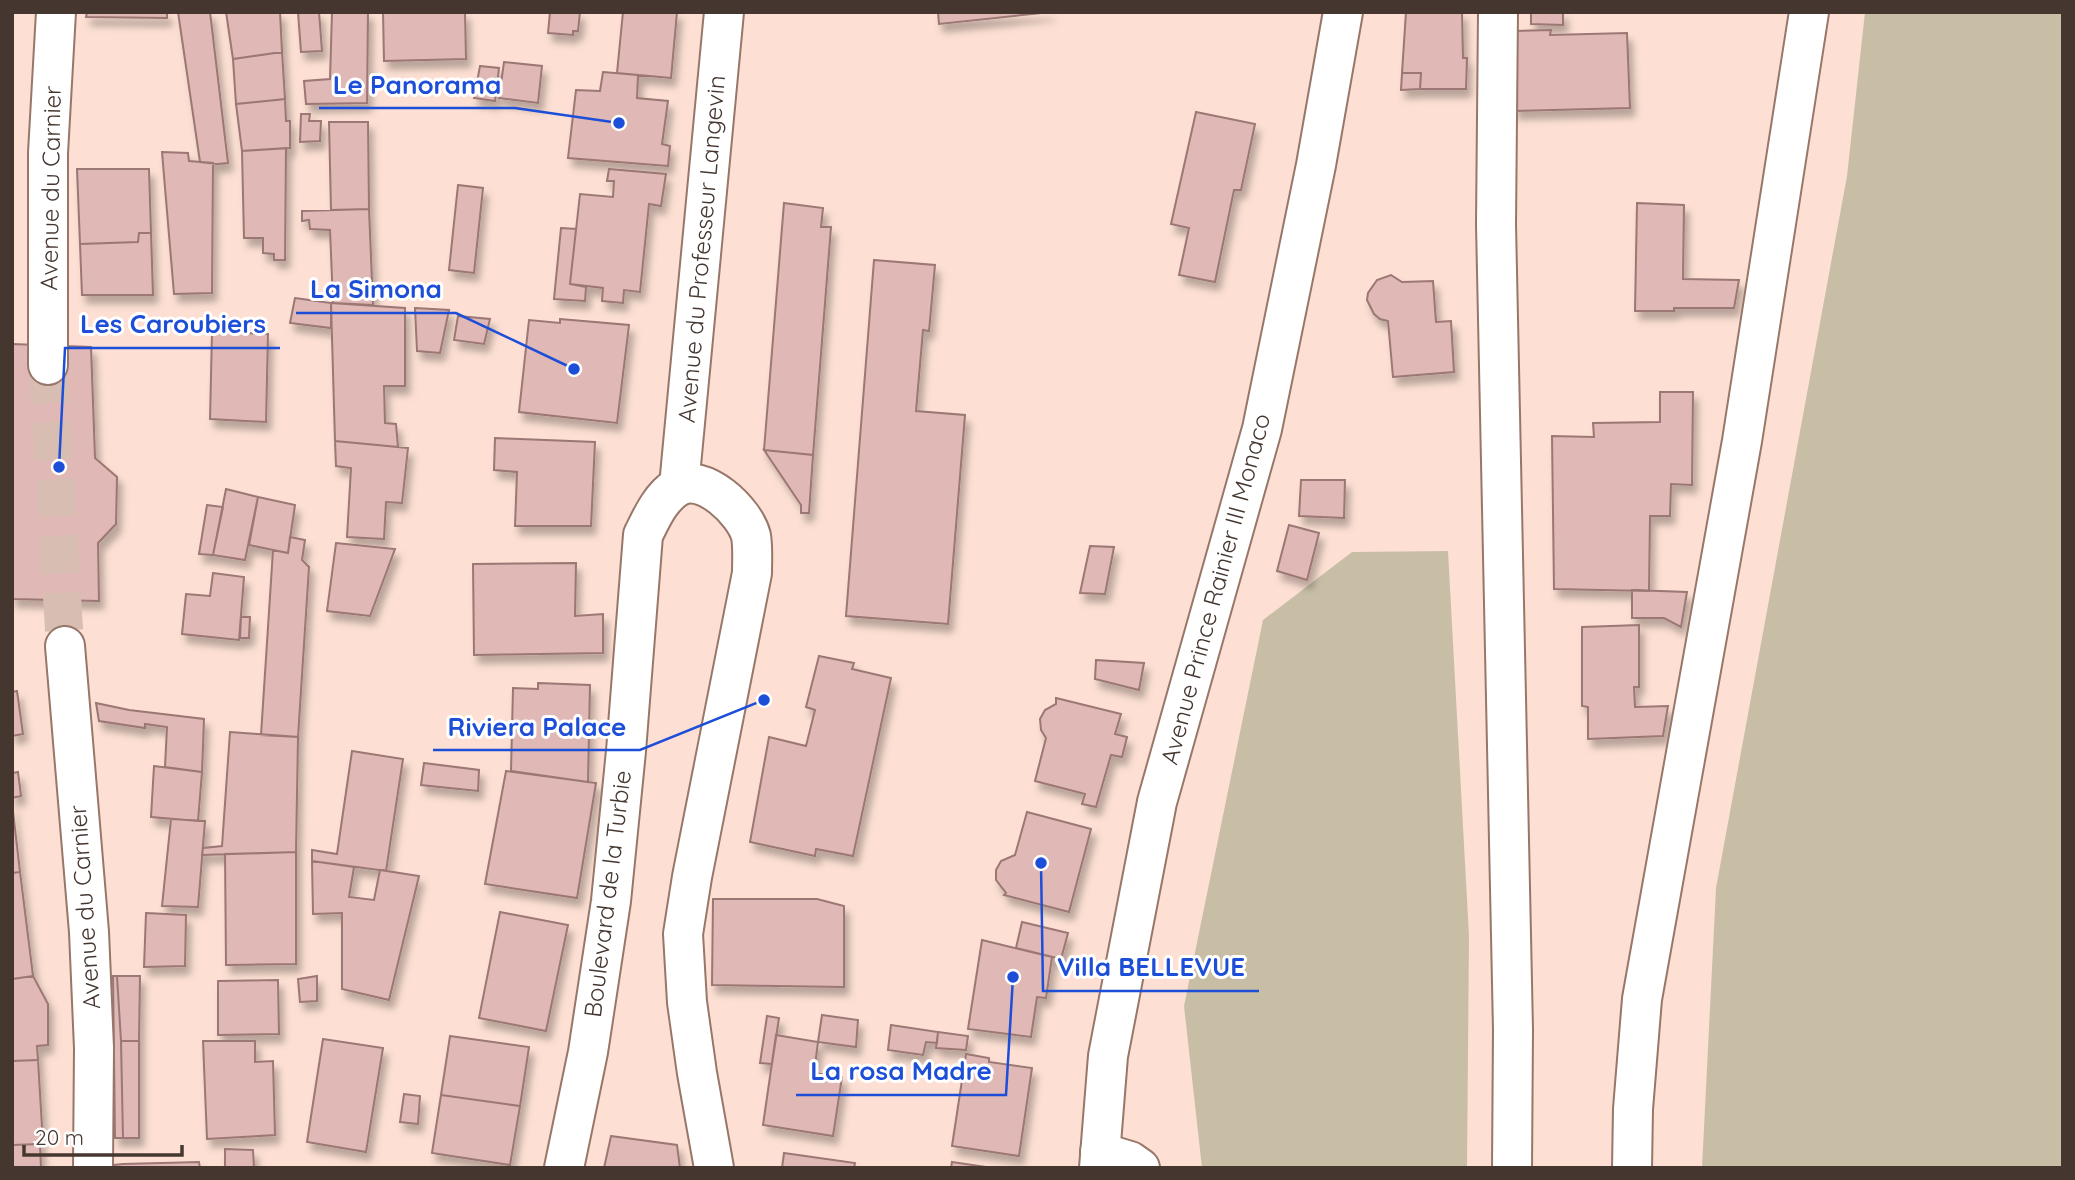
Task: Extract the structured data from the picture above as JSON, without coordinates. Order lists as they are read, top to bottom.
{
  "streets": {
    "street": [
      "Avenue du Carnier",
      "Avenue du Professeur Langevin",
      "Avenue Prince Rainier III Monaco",
      "Boulevard de la Turbie"
    ]
  },
  "crossings": [
    ["Avenue du Professeur Langevin", "Boulevard de la Turbie"]
  ],
  "places": [
    "Le Panorama",
    "La Simona",
    "Les Caroubiers",
    "Riviera Palace",
    "Villa BELLEVUE",
    "La rosa Madre"
  ],
  "scale_bar": "20 m"
}
